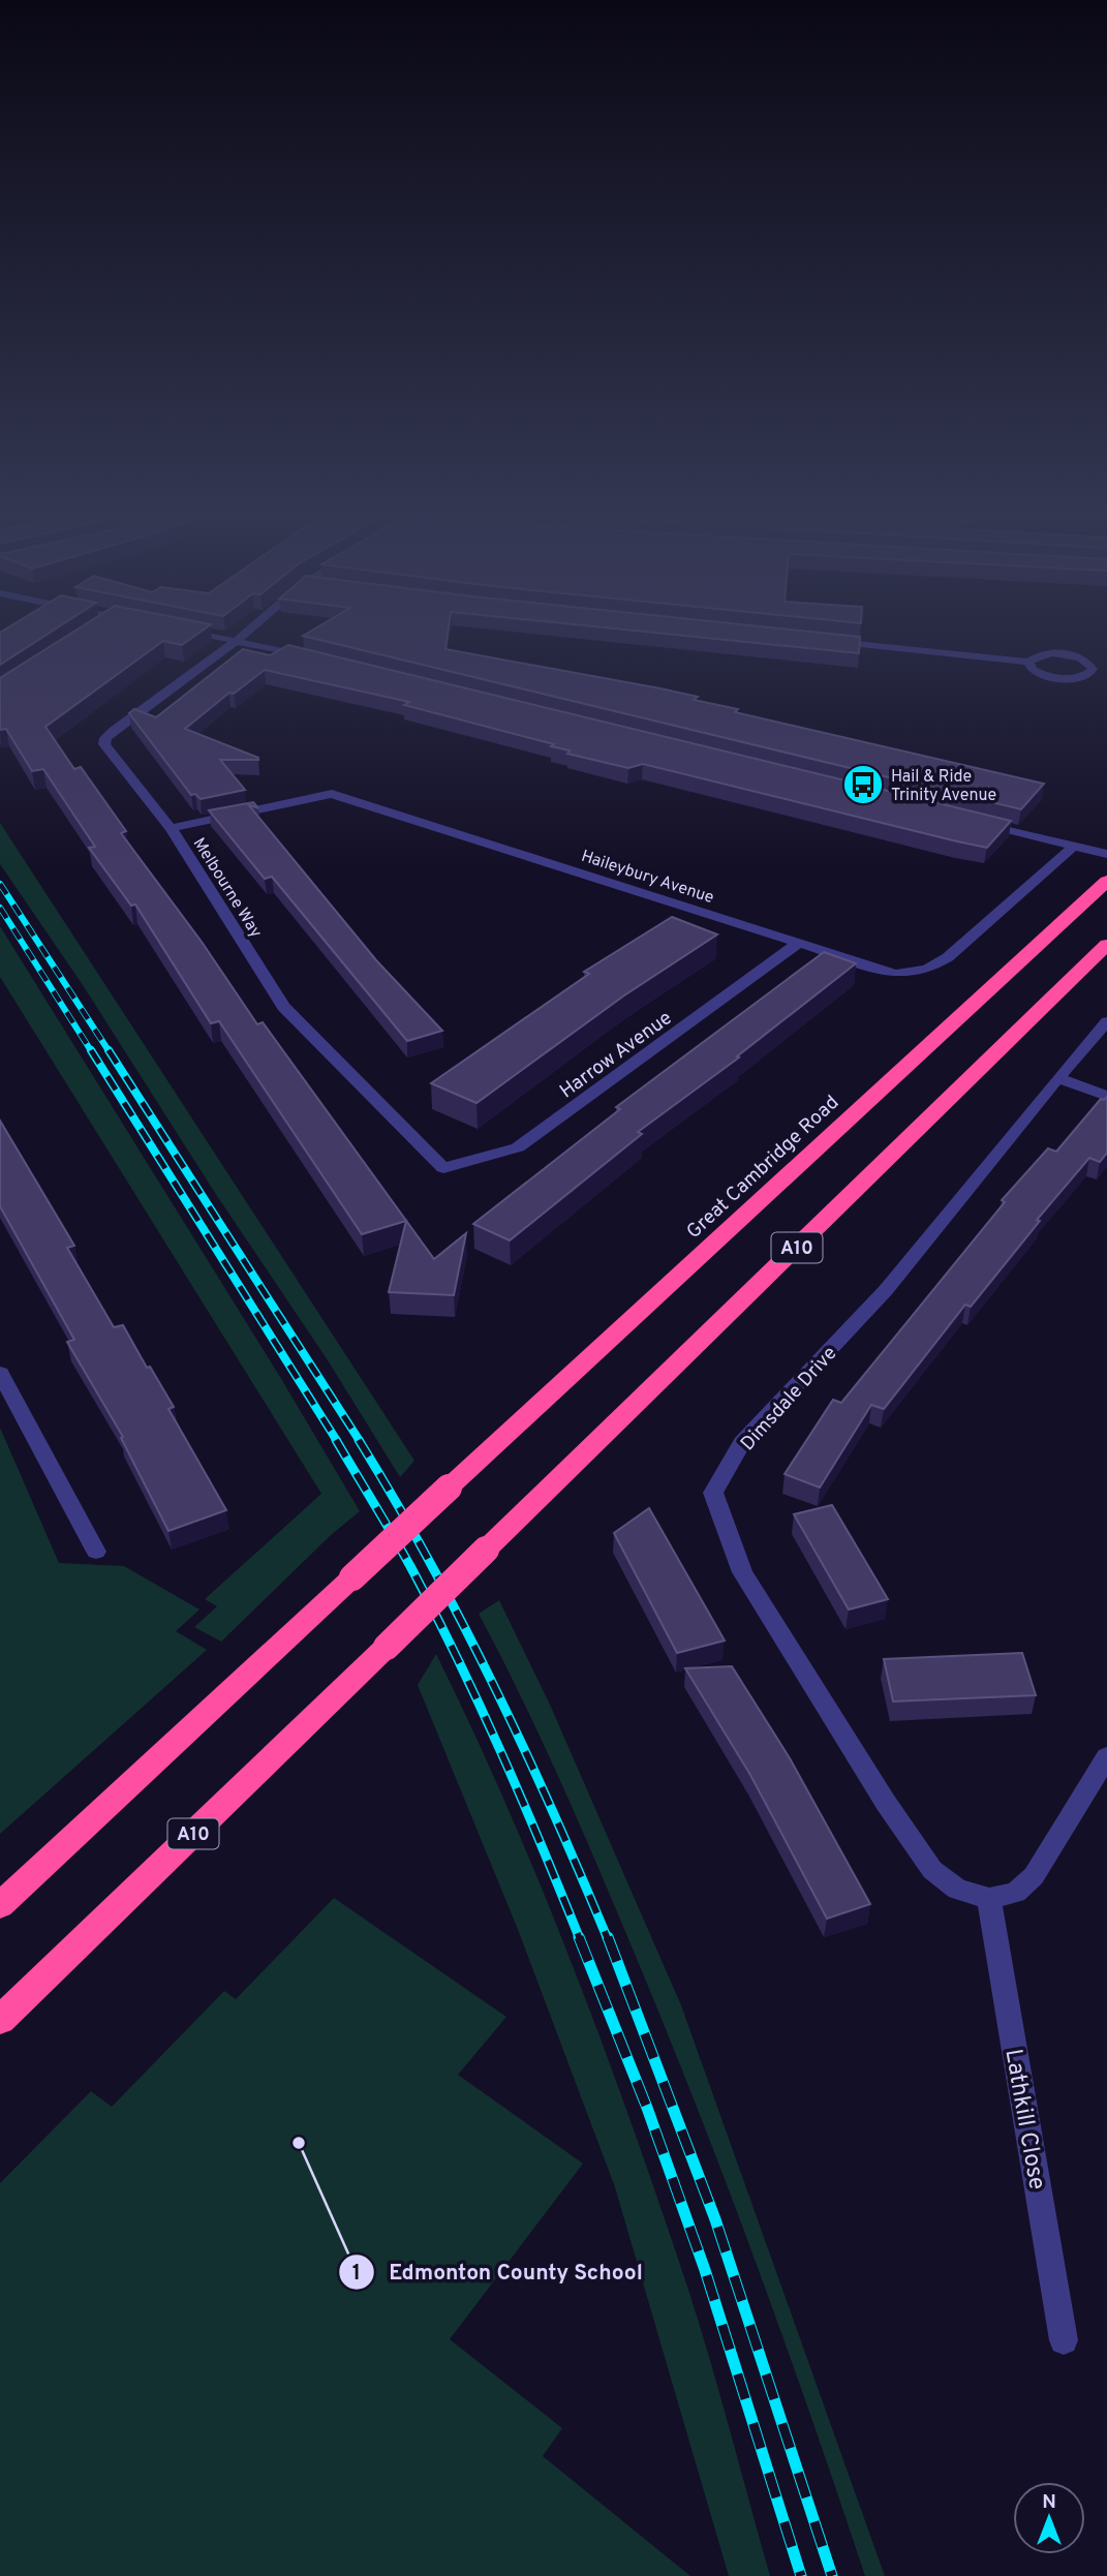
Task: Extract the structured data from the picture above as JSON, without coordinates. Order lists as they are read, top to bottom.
{
  "streets": {
    "highway": ["Great Cambridge Road", "A10"],
    "street": [
      "Haileybury Avenue",
      "Melbourne Way",
      "Harrow Avenue",
      "Dimsdale Drive",
      "Lathkill Close"
    ]
  },
  "crossings": [
    ["Haileybury Avenue", "Melbourne Way"],
    ["Haileybury Avenue", "Harrow Avenue"],
    ["Melbourne Way", "Harrow Avenue"],
    ["Dimsdale Drive", "Lathkill Close"]
  ],
  "places": {
    "bus stop": ["Hail & Ride Trinity Avenue"],
    "other": ["Edmonton County School"]
  },
  "north": "top"
}
